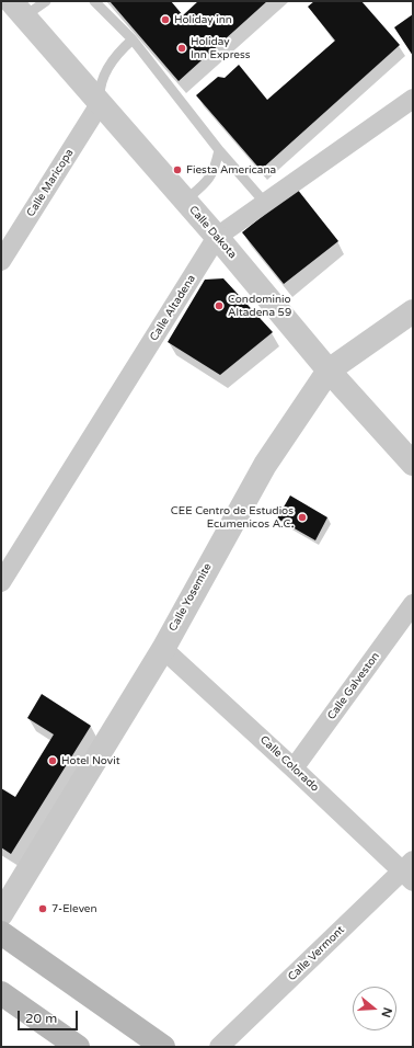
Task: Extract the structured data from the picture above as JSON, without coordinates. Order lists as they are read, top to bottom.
{
  "streets": {
    "street": [
      "Calle Maricopa",
      "Calle Dakota",
      "Calle Altadena",
      "Calle Yosemite",
      "Calle Galveston",
      "Calle Colorado",
      "Calle Vermont"
    ]
  },
  "crossings": [
    ["Calle Maricopa", "Calle Dakota"],
    ["Calle Dakota", "Calle Altadena"],
    ["Calle Dakota", "Calle Yosemite"],
    ["Calle Yosemite", "Calle Colorado"],
    ["Calle Galveston", "Calle Colorado"],
    ["Calle Colorado", "Calle Vermont"]
  ],
  "places": [
    "Holiday inn",
    "Holiday Inn Express",
    "Fiesta Americana",
    "Condominio Altadena 59",
    "CEE Centro de Estudios Ecumenicos A.C.",
    "Hotel Novit",
    "7-Eleven"
  ],
  "scale_bar": "20 m",
  "north": "right"
}
